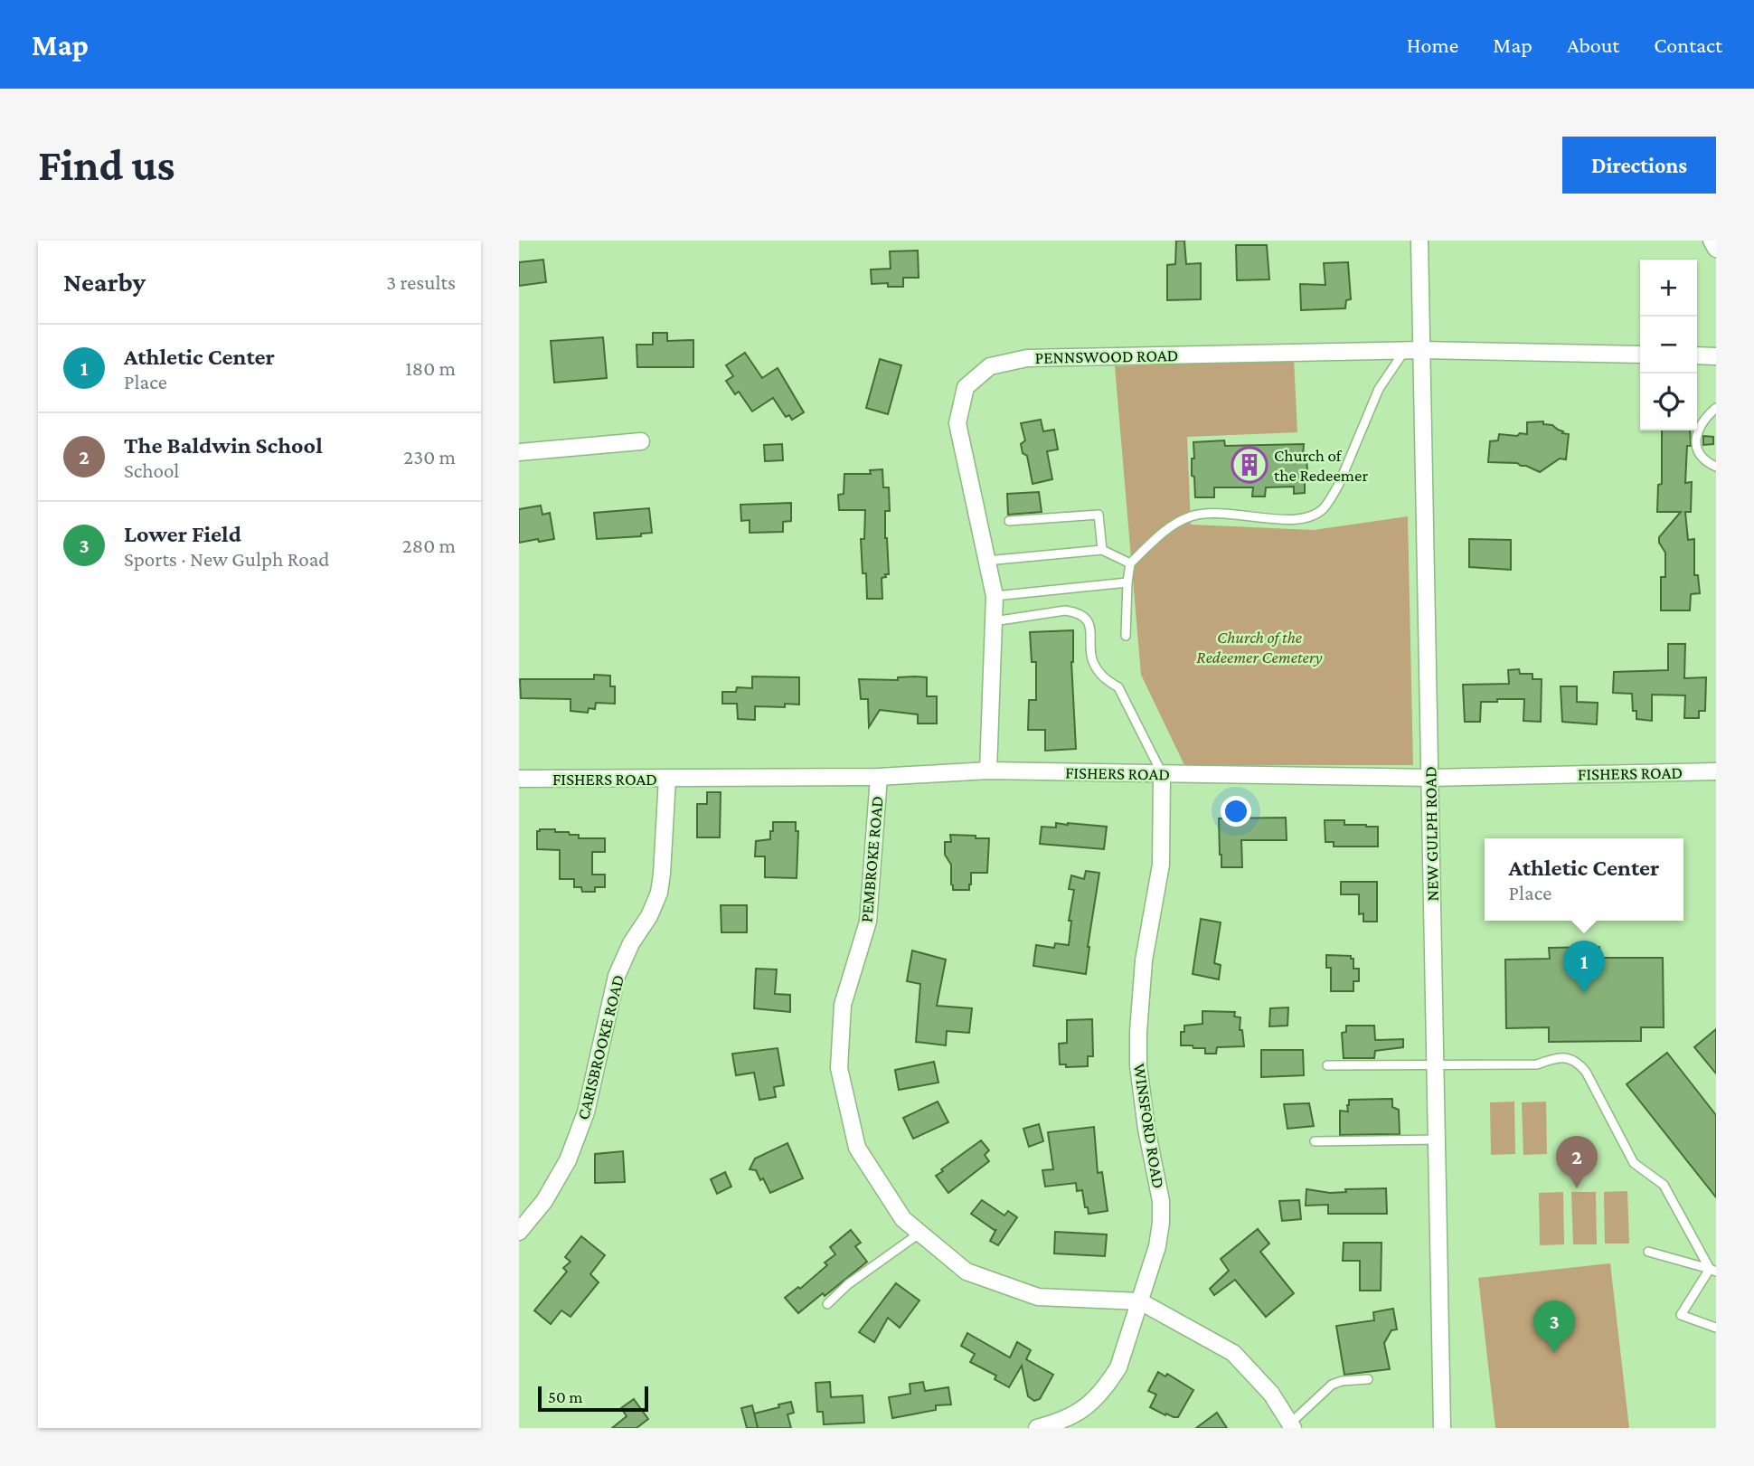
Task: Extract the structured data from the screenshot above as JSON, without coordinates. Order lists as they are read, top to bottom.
{
  "streets": {
    "street": [
      "PENNSWOOD ROAD",
      "FISHERS ROAD",
      "NEW GULPH ROAD",
      "PEMBROKE ROAD",
      "CARISBROOKE ROAD",
      "WINSFORD ROAD"
    ]
  },
  "crossings": [
    ["PENNSWOOD ROAD", "FISHERS ROAD"],
    ["PENNSWOOD ROAD", "NEW GULPH ROAD"],
    ["FISHERS ROAD", "NEW GULPH ROAD"],
    ["FISHERS ROAD", "PEMBROKE ROAD"],
    ["FISHERS ROAD", "CARISBROOKE ROAD"],
    ["FISHERS ROAD", "WINSFORD ROAD"],
    ["PEMBROKE ROAD", "WINSFORD ROAD"]
  ],
  "parks": ["Church of the Redeemer Cemetery"],
  "places": {
    "building": ["Church of the Redeemer"]
  },
  "scale_bar": "50 m",
  "page": {
    "header": "Map",
    "nav": [
      "Home",
      "Map",
      "About",
      "Contact"
    ],
    "buttons": "Directions",
    "title": "Find us",
    "heading": ["Nearby", "3 results"],
    "map_buttons": ["+", "−"],
    "list": [
      {
        "mark": "1",
        "name": "Athletic Center",
        "note": "Place",
        "value": "180 m"
      },
      {
        "mark": "2",
        "name": "The Baldwin School",
        "note": "School",
        "value": "230 m"
      },
      {
        "mark": "3",
        "name": "Lower Field",
        "note": "Sports · New Gulph Road",
        "value": "280 m"
      }
    ],
    "popup": ["Athletic Center", "Place"],
    "pins": ["1", "2", "3"],
    "scale": "50 m"
  }
}
